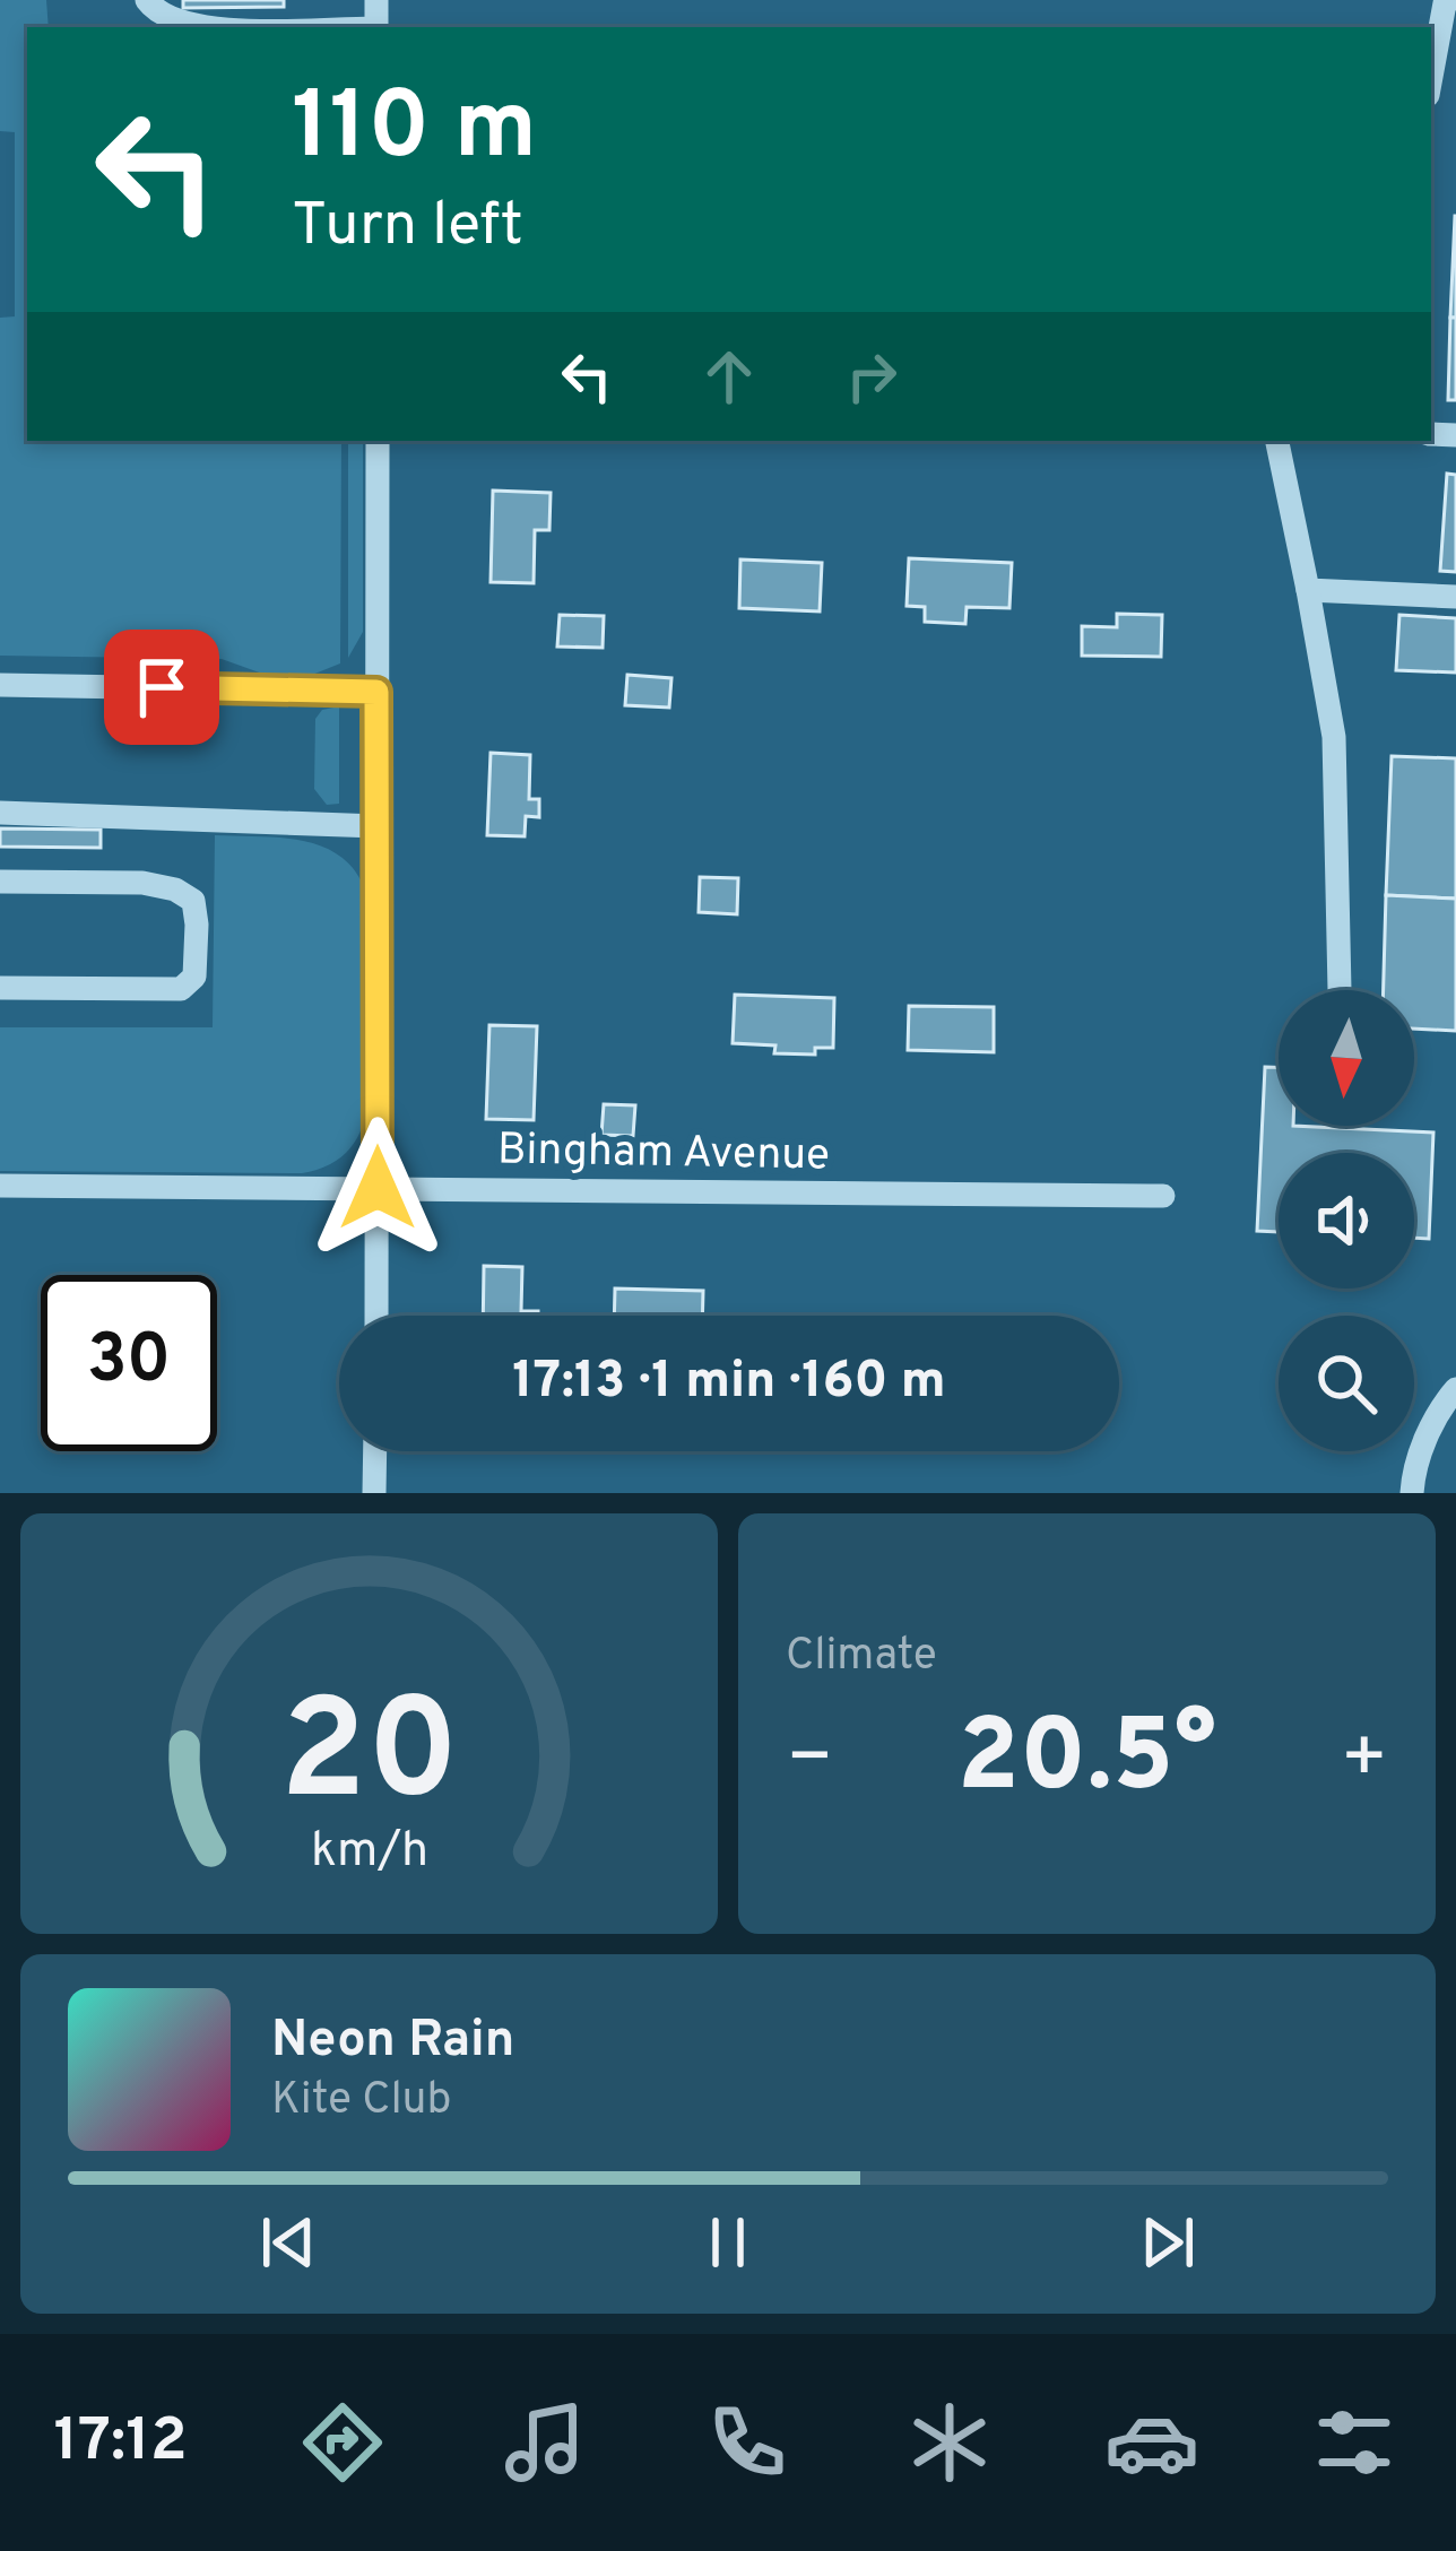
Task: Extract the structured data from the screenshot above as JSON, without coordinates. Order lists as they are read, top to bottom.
{
  "streets": {
    "street": ["Bingham Avenue"]
  },
  "north": "bottom",
  "page": {
    "turn": ["110 m", "Turn left"],
    "limit": "30",
    "trip": "17:13 · 1 min · 160 m",
    "tile": "Climate",
    "heat": ["−", "20.5°", "+"],
    "song": ["Neon Rain", "Kite Club"],
    "tabs": "17:12",
    "gauge": ["20", "km/h"]
  }
}
